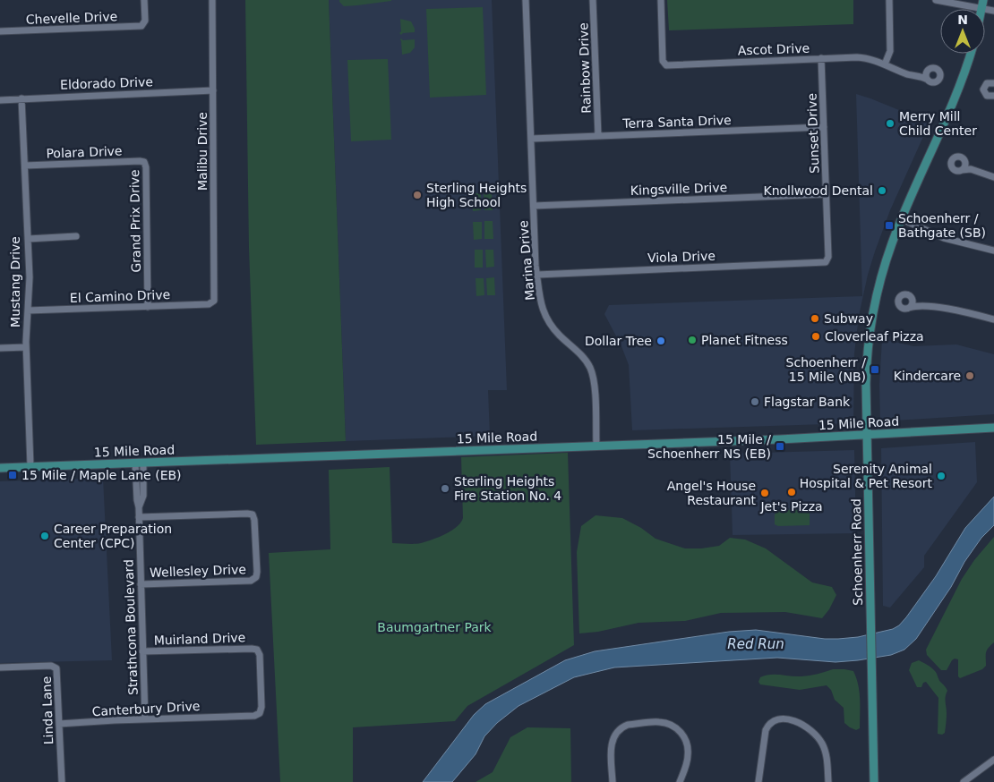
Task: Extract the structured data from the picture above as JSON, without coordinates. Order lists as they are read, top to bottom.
{
  "streets": {
    "main road": ["15 Mile Road", "Schoenherr Road"],
    "street": [
      "Chevelle Drive",
      "Ascot Drive",
      "Rainbow Drive",
      "Eldorado Drive",
      "Terra Santa Drive",
      "Sunset Drive",
      "Malibu Drive",
      "Polara Drive",
      "Kingsville Drive",
      "Grand Prix Drive",
      "Viola Drive",
      "Marina Drive",
      "Mustang Drive",
      "El Camino Drive",
      "Wellesley Drive",
      "Strathcona Boulevard",
      "Muirland Drive",
      "Canterbury Drive",
      "Linda Lane"
    ]
  },
  "crossings": [
    ["Ascot Drive", "Sunset Drive"],
    ["Rainbow Drive", "Terra Santa Drive"],
    ["Eldorado Drive", "Malibu Drive"],
    ["Eldorado Drive", "Mustang Drive"],
    ["Terra Santa Drive", "Sunset Drive"],
    ["Terra Santa Drive", "Marina Drive"],
    ["Sunset Drive", "Kingsville Drive"],
    ["Sunset Drive", "Viola Drive"],
    ["Malibu Drive", "El Camino Drive"],
    ["Polara Drive", "Grand Prix Drive"],
    ["Polara Drive", "Mustang Drive"],
    ["Kingsville Drive", "Marina Drive"],
    ["Grand Prix Drive", "El Camino Drive"],
    ["Viola Drive", "Marina Drive"],
    ["Marina Drive", "15 Mile Road"],
    ["Mustang Drive", "El Camino Drive"],
    ["Mustang Drive", "15 Mile Road"],
    ["15 Mile Road", "Schoenherr Road"],
    ["15 Mile Road", "Strathcona Boulevard"],
    ["Wellesley Drive", "Strathcona Boulevard"],
    ["Strathcona Boulevard", "Muirland Drive"],
    ["Strathcona Boulevard", "Canterbury Drive"],
    ["Muirland Drive", "Canterbury Drive"],
    ["Canterbury Drive", "Linda Lane"]
  ],
  "water": ["Red Run"],
  "parks": ["Baumgartner Park"],
  "places": {
    "other": [
      "Merry Mill Child Center",
      "Knollwood Dental",
      "Sterling Heights High School",
      "Subway",
      "Cloverleaf Pizza",
      "Planet Fitness",
      "Dollar Tree",
      "Kindercare",
      "Flagstar Bank",
      "Serenity Animal Hospital & Pet Resort",
      "Sterling Heights Fire Station No. 4",
      "Jet's Pizza",
      "Angel's House Restaurant",
      "Career Preparation Center (CPC)"
    ],
    "transit": [
      "Schoenherr / Bathgate (SB)",
      "Schoenherr / 15 Mile (NB)",
      "15 Mile / Schoenherr NS (EB)",
      "15 Mile / Maple Lane (EB)"
    ]
  },
  "north": "top"
}
